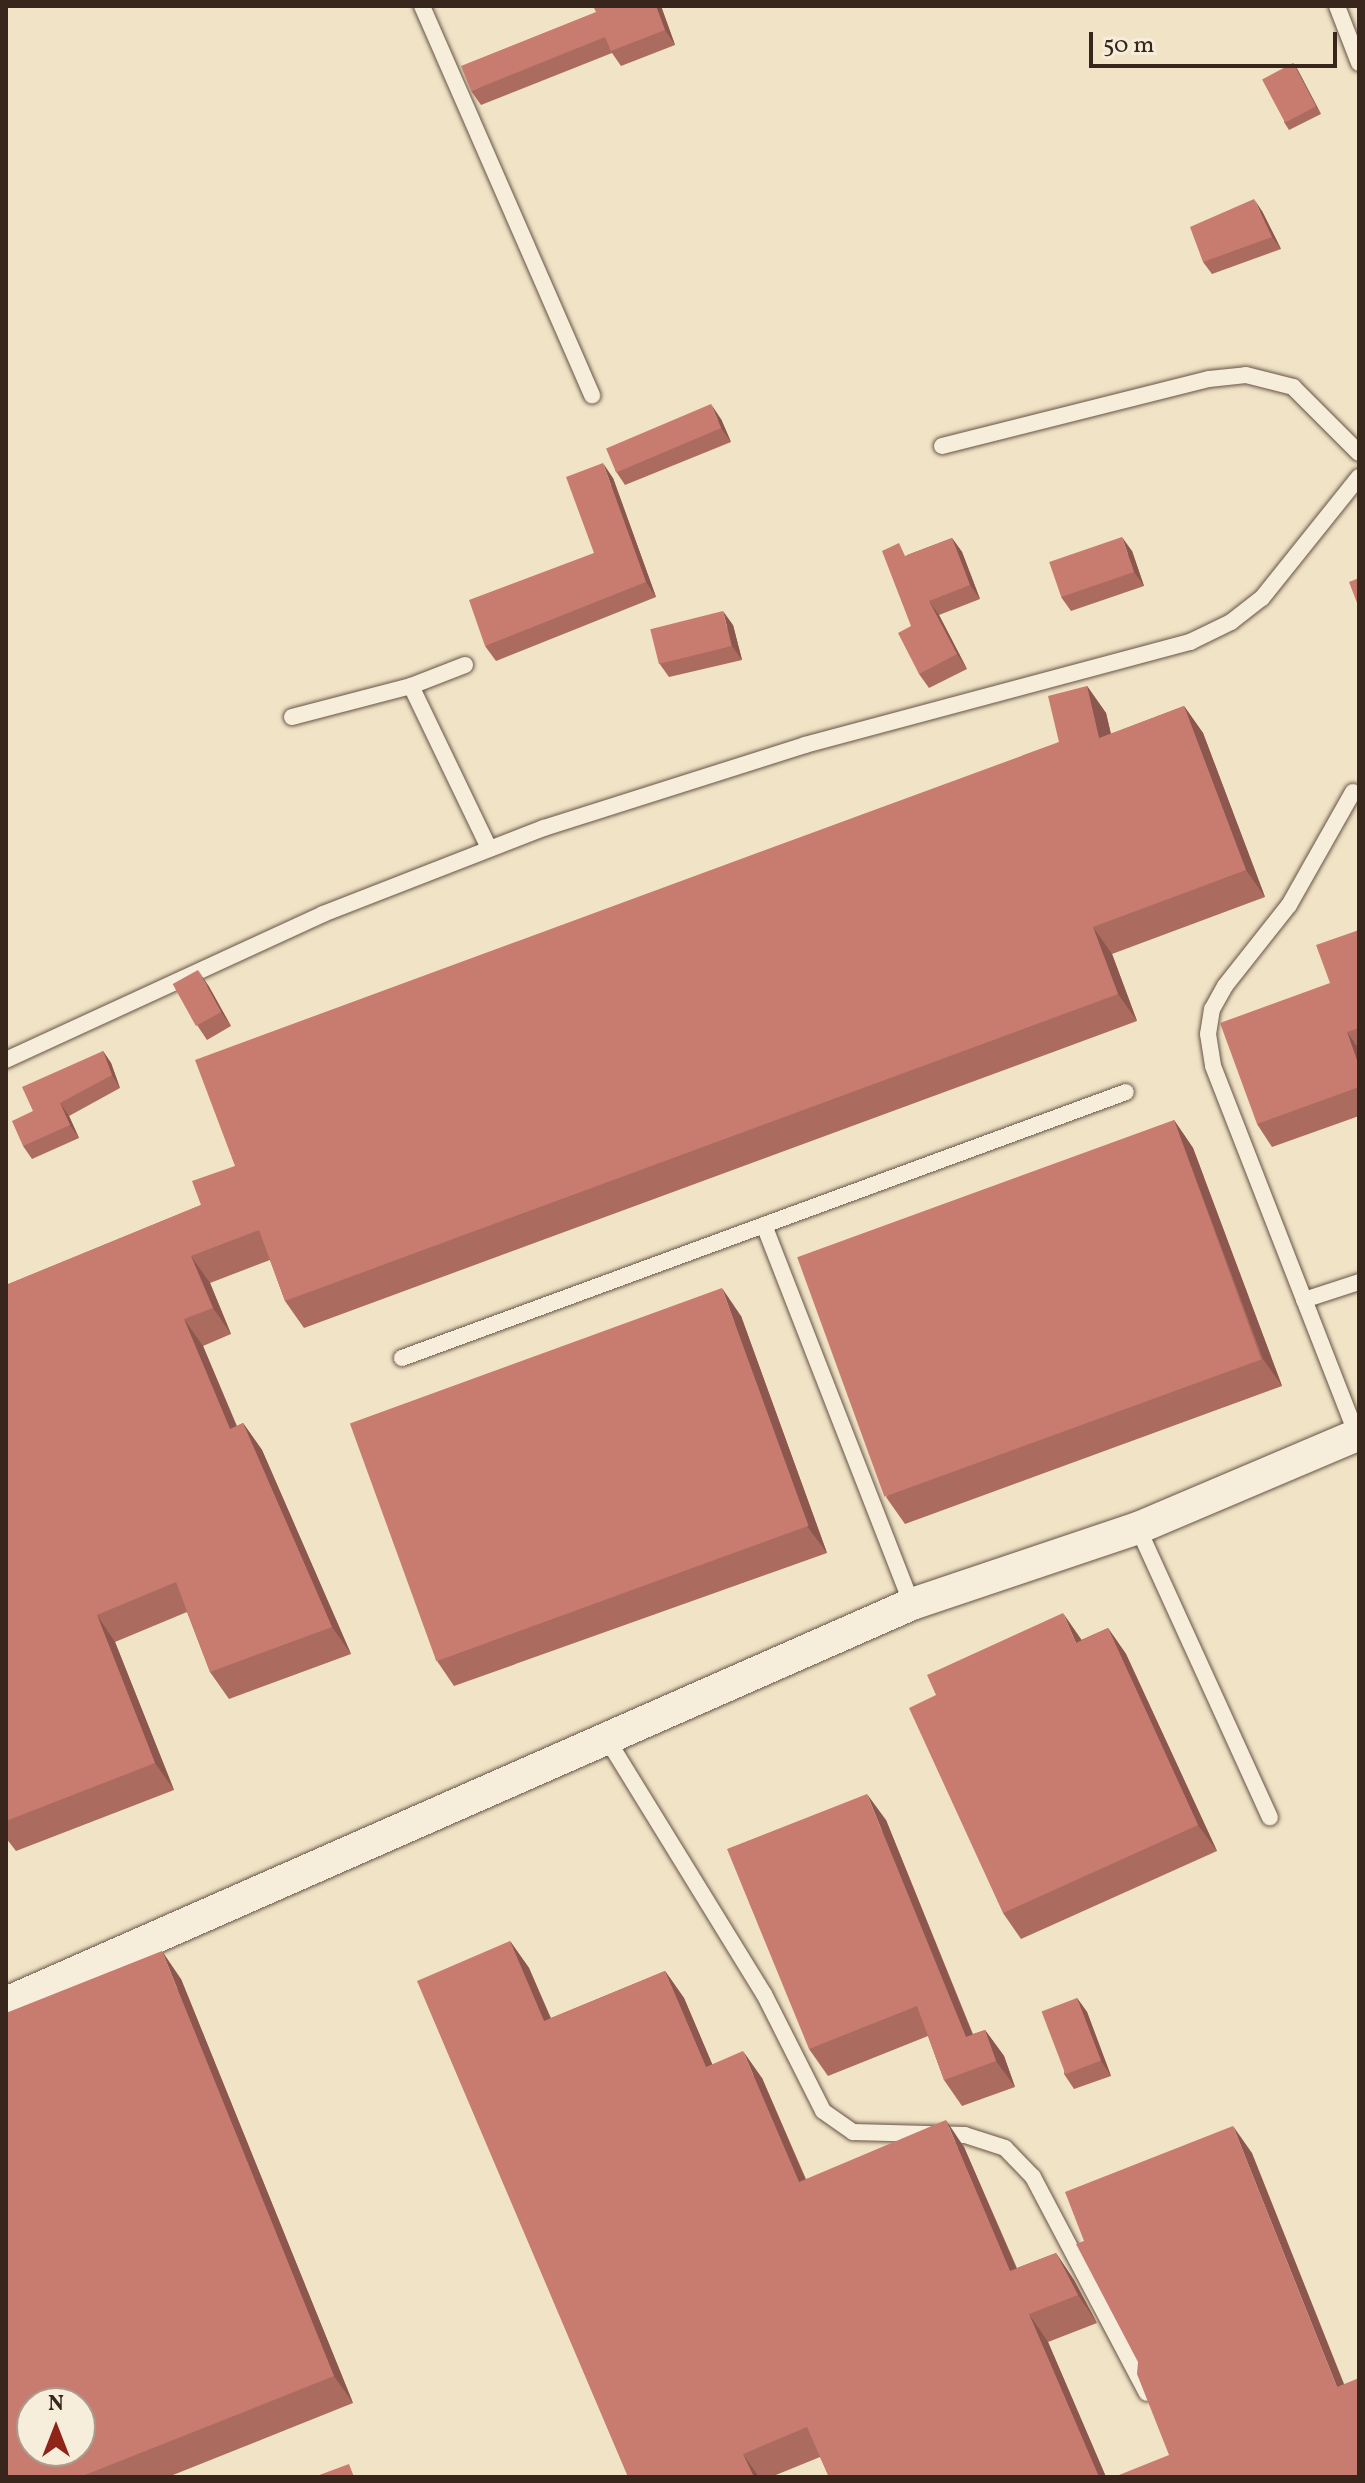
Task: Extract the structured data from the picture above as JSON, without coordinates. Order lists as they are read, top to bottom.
{
  "scale_bar": "50 m",
  "north": "top"
}
